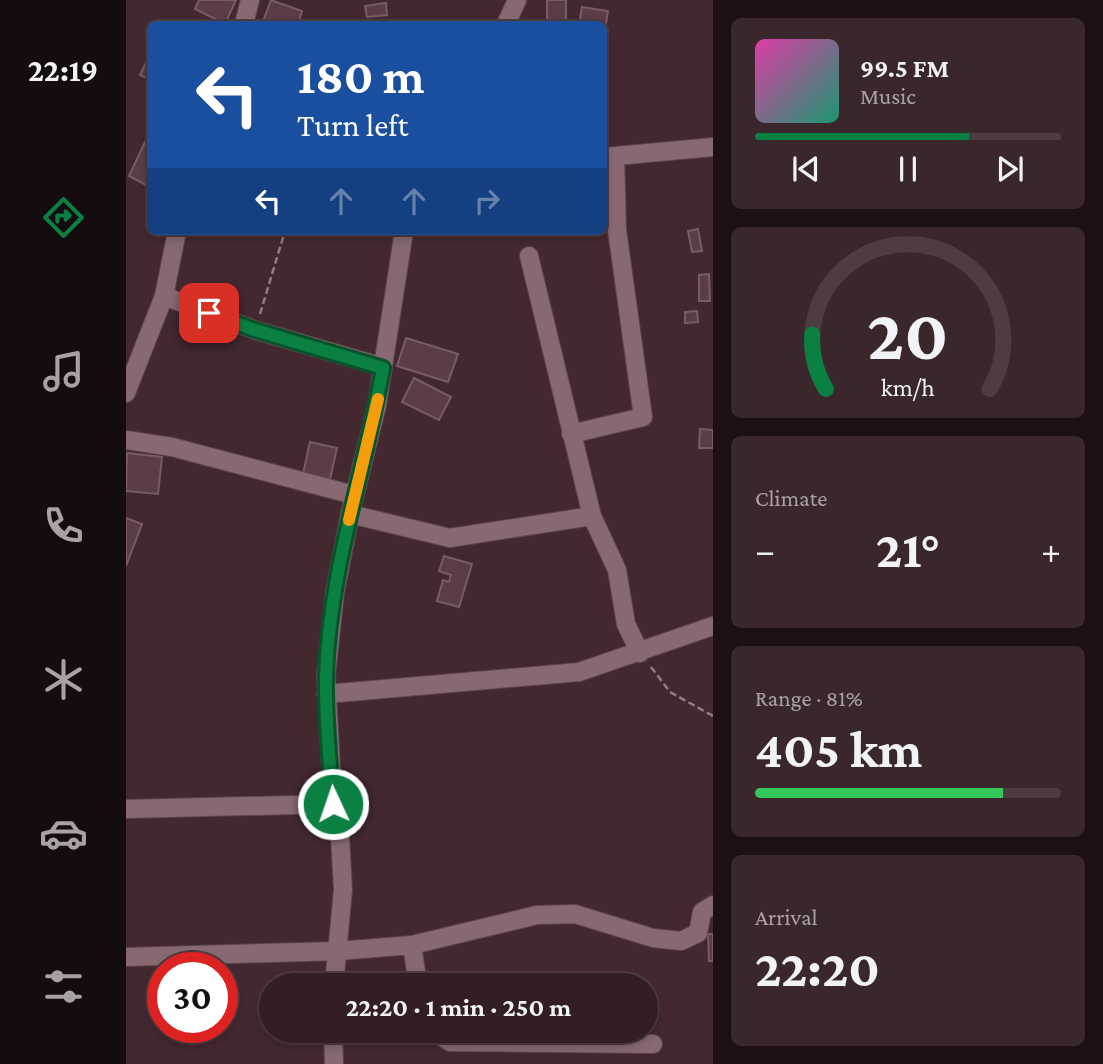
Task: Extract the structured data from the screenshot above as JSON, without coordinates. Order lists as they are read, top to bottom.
{
  "page": {
    "tabs": "22:19",
    "turn": ["180 m", "Turn left"],
    "song": ["99.5 FM", "Music"],
    "tile": [
      "Climate",
      ["Range · 81%", "405 km"],
      ["Arrival", "22:20"]
    ],
    "heat": ["−", "21°", "+"],
    "limit": "30",
    "trip": "22:20 · 1 min · 250 m",
    "gauge": ["20", "km/h"]
  }
}
